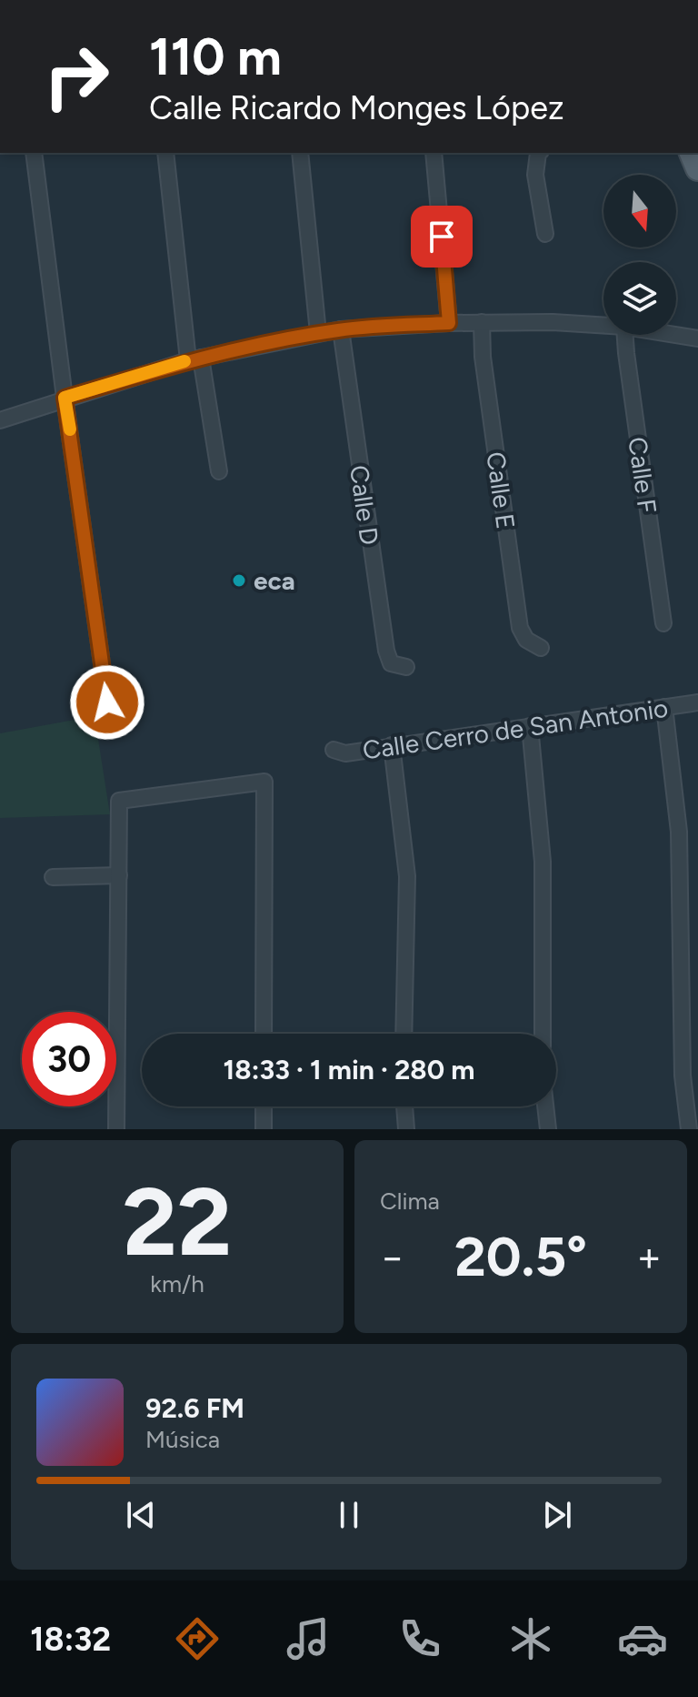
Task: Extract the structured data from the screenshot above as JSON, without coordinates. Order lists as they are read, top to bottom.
{
  "streets": {
    "street": [
      "Calle F",
      "Calle E",
      "Calle D",
      "Calle Cerro de San Antonio"
    ]
  },
  "places": ["eca"],
  "north": "bottom",
  "page": {
    "turn": ["110 m", "Calle Ricardo Monges López"],
    "limit": "30",
    "trip": "18:33 · 1 min · 280 m",
    "tile": [
      ["22", "km/h"],
      "Clima"
    ],
    "heat": ["−", "20.5°", "+"],
    "song": ["92.6 FM", "Música"],
    "tabs": "18:32"
  }
}
